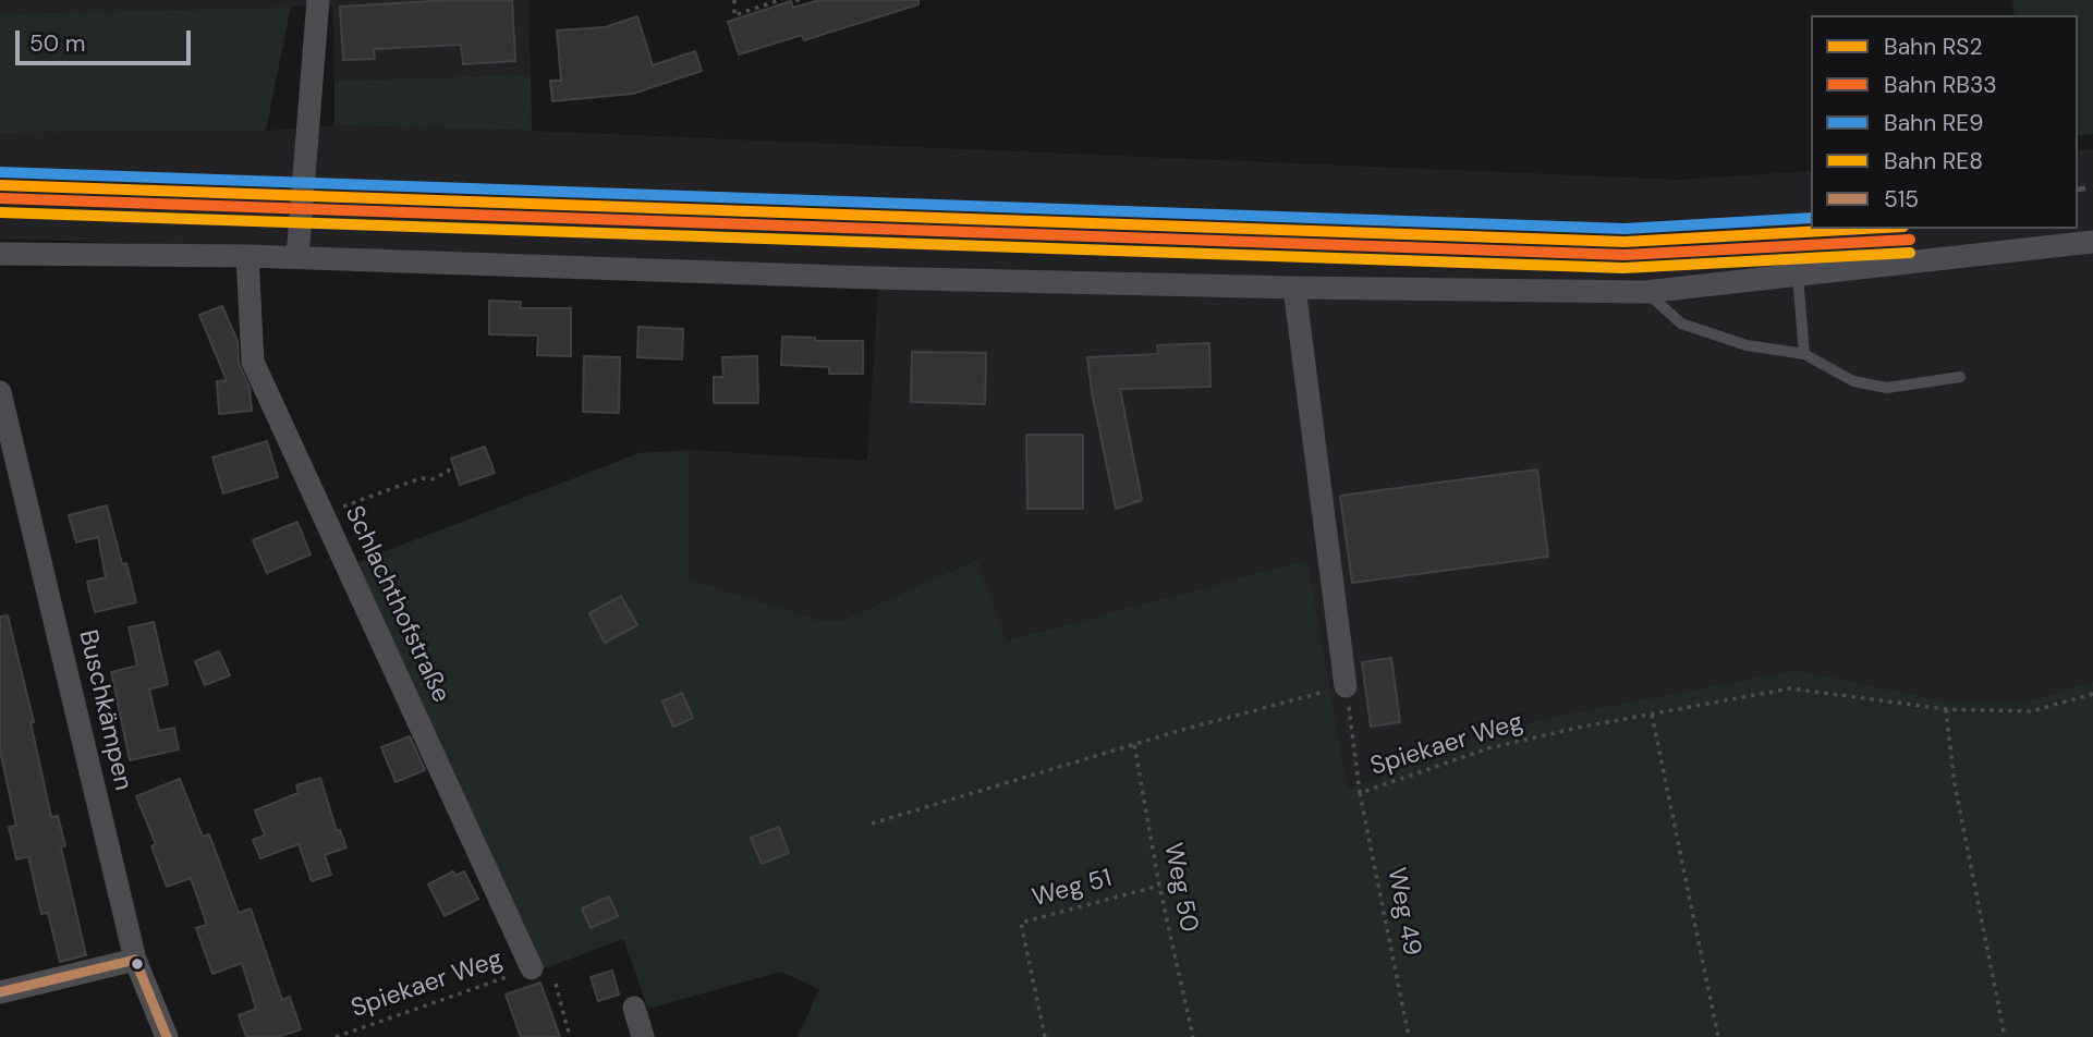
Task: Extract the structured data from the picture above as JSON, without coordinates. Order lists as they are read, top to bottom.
{
  "streets": {
    "street": ["Schlachthofstraße", "Buschkämpen"],
    "path": [
      "Spiekaer Weg",
      "Weg 50",
      "Weg 51",
      "Weg 49"
    ]
  },
  "crossings": [
    ["Schlachthofstraße", "Spiekaer Weg"],
    ["Spiekaer Weg", "Weg 49"],
    ["Weg 50", "Weg 51"]
  ],
  "lines": [
    "rail line RE9",
    "rail line RS2",
    "rail line RB33",
    "rail line RE8",
    "transit line 515"
  ],
  "legend": [
    "Bahn RS2",
    "Bahn RB33",
    "Bahn RE9",
    "Bahn RE8",
    "515"
  ],
  "scale_bar": "50 m"
}
